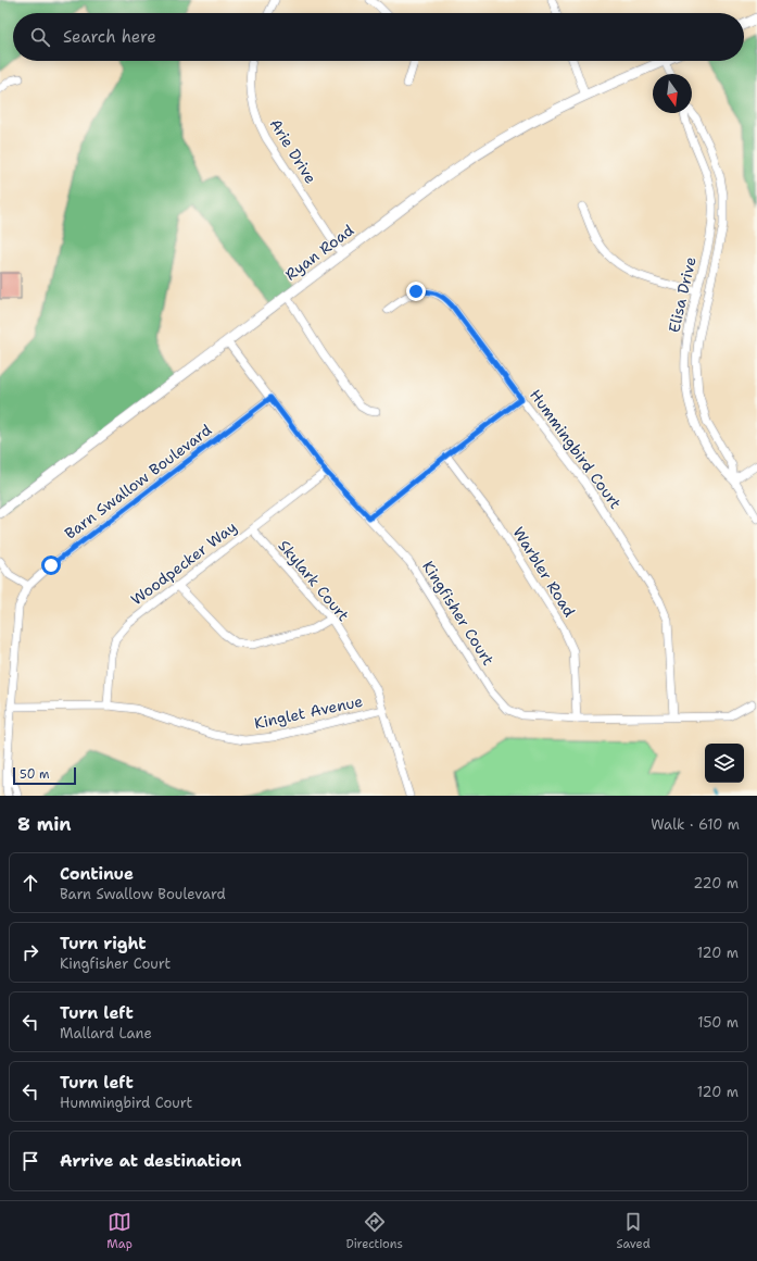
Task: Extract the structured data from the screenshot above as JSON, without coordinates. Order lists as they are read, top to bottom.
{
  "streets": {
    "street": [
      "Arie Drive",
      "Ryan Road",
      "Elisa Drive",
      "Hummingbird Court",
      "Barn Swallow Boulevard",
      "Woodpecker Way",
      "Warbler Road",
      "Skylark Court",
      "Kingfisher Court",
      "Kinglet Avenue"
    ]
  },
  "crossings": [
    ["Arie Drive", "Ryan Road"],
    ["Ryan Road", "Kingfisher Court"],
    ["Hummingbird Court", "Kingfisher Court"],
    ["Barn Swallow Boulevard", "Kingfisher Court"],
    ["Barn Swallow Boulevard", "Kinglet Avenue"],
    ["Woodpecker Way", "Skylark Court"],
    ["Woodpecker Way", "Kingfisher Court"],
    ["Woodpecker Way", "Kinglet Avenue"],
    ["Warbler Road", "Kingfisher Court"],
    ["Skylark Court", "Kinglet Avenue"]
  ],
  "scale_bar": "50 m",
  "north": "bottom",
  "page": {
    "search": "Search here",
    "scale": "50 m",
    "heading": ["8 min", "Walk · 610 m"],
    "list": [
      ["Continue", "Barn Swallow Boulevard", "220 m"],
      ["Turn right", "Kingfisher Court", "120 m"],
      ["Turn left", "Mallard Lane", "150 m"],
      ["Turn left", "Hummingbird Court", "120 m"],
      "Arrive at destination"
    ],
    "nav": ["Map", "Directions", "Saved"]
  }
}
